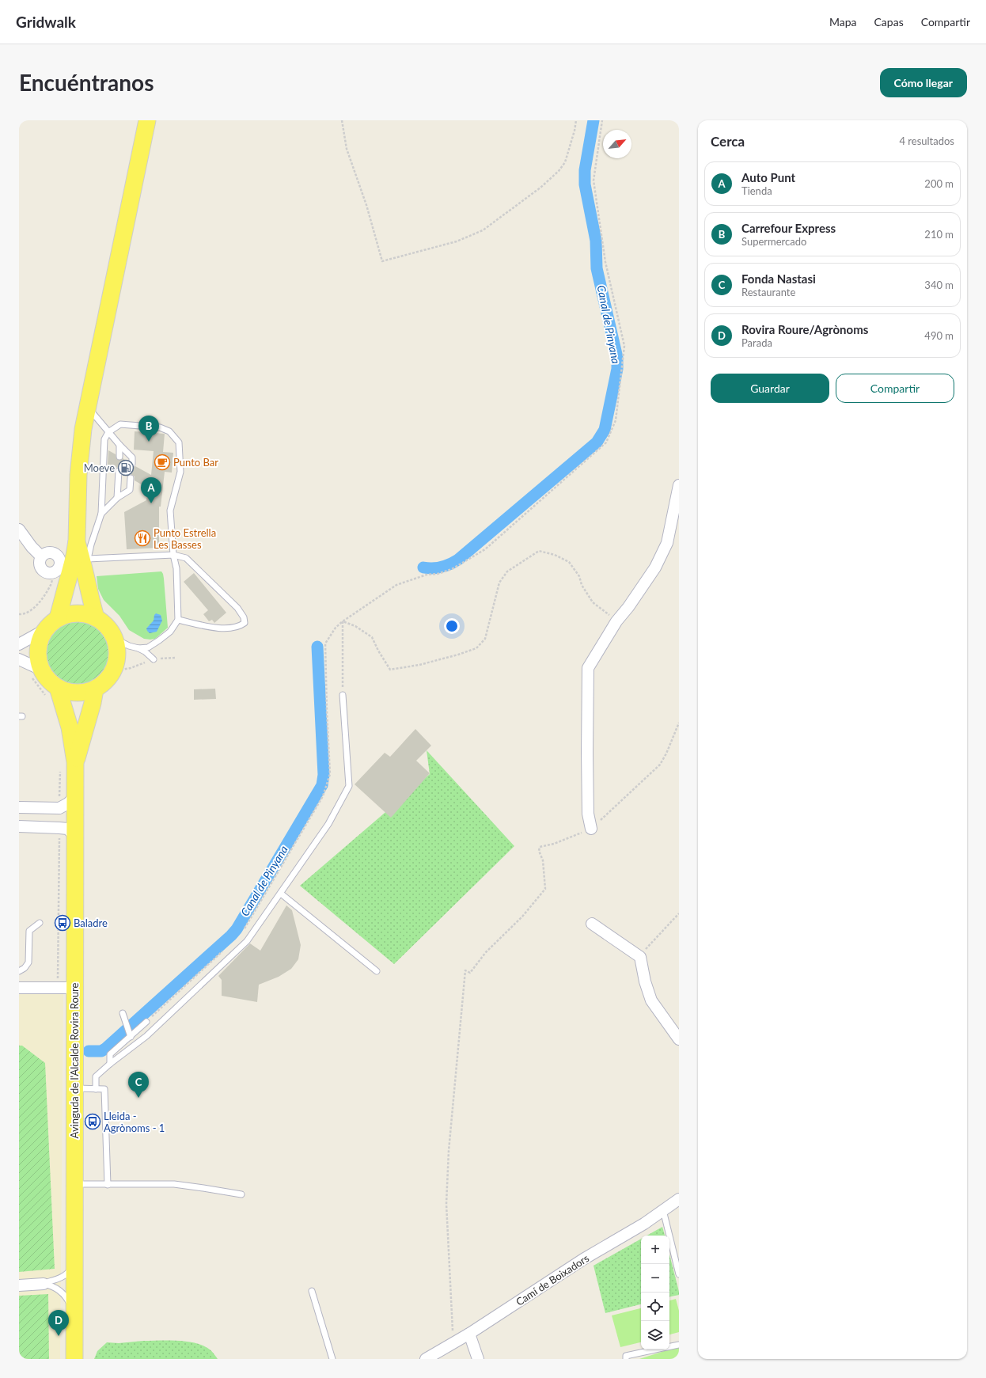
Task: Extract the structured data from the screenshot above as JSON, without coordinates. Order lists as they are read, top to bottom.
{
  "streets": {
    "main road": ["Avinguda de l'Alcalde Rovira Roure"],
    "street": ["Camí de Boixadors"]
  },
  "water": ["Canal de Pinyana"],
  "places": {
    "cafe": ["Punto Bar"],
    "fuel station": ["Moeve"],
    "restaurant": ["Punto Estrella Les Basses"],
    "bus stop": ["Baladre", "Lleida - Agrònoms - 1"]
  },
  "north": "top right",
  "page": {
    "header": "Gridwalk",
    "nav": ["Mapa", "Capas", "Compartir"],
    "buttons": [
      "Cómo llegar",
      ["Guardar", "Compartir"]
    ],
    "title": "Encuéntranos",
    "heading": ["Cerca", "4 resultados"],
    "list": [
      {
        "mark": "A",
        "name": "Auto Punt",
        "note": "Tienda",
        "value": "200 m"
      },
      {
        "mark": "B",
        "name": "Carrefour Express",
        "note": "Supermercado",
        "value": "210 m"
      },
      {
        "mark": "C",
        "name": "Fonda Nastasi",
        "note": "Restaurante",
        "value": "340 m"
      },
      {
        "mark": "D",
        "name": "Rovira Roure/Agrònoms",
        "note": "Parada",
        "value": "490 m"
      }
    ],
    "pins": [
      "B",
      "A",
      "C",
      "D"
    ],
    "map_buttons": ["+", "−"]
  }
}
